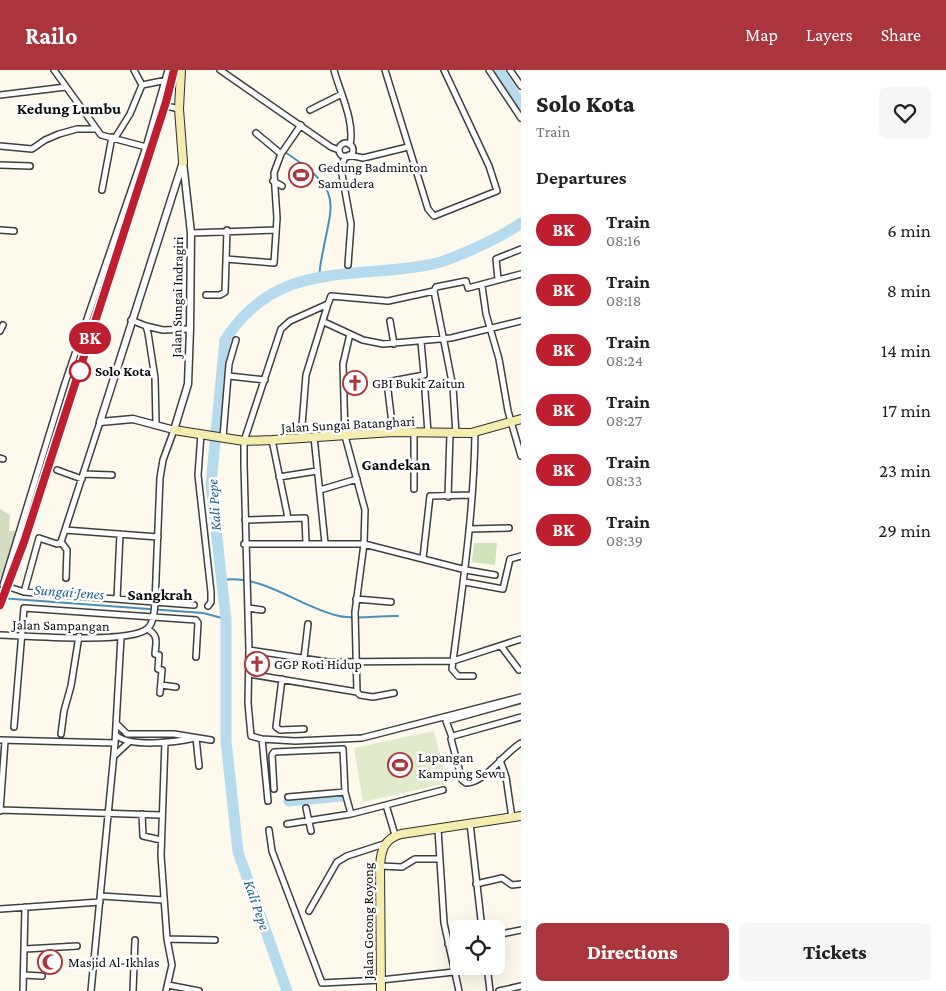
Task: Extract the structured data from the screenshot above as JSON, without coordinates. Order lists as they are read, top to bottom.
{
  "streets": {
    "main road": ["Jalan Sungai Batanghari", "Jalan Gotong Royong"],
    "street": ["Jalan Sungai Indragiri", "Jalan Sampangan"]
  },
  "crossings": [
    ["Jalan Sungai Indragiri", "Jalan Sungai Batanghari"]
  ],
  "districts": ["Kedung Lumbu", "Gandekan", "Sangkrah"],
  "water": ["Kali Pepe", "Sungai Jenes"],
  "places": {
    "sports": ["Gedung Badminton Samudera", "Lapangan Kampung Sewu"],
    "other": ["Solo Kota"],
    "church": ["GBI Bukit Zaitun", "GGP Roti Hidup"],
    "mosque": ["Masjid Al-Ikhlas"]
  },
  "page": {
    "header": "Railo",
    "nav": ["Map", "Layers", "Share"],
    "on_map": "BK",
    "heading": [
      ["Solo Kota", "Train"],
      "Departures"
    ],
    "list": [
      {
        "mark": "BK",
        "name": "Train",
        "note": "08:16",
        "value": "6 min"
      },
      {
        "mark": "BK",
        "name": "Train",
        "note": "08:18",
        "value": "8 min"
      },
      {
        "mark": "BK",
        "name": "Train",
        "note": "08:24",
        "value": "14 min"
      },
      {
        "mark": "BK",
        "name": "Train",
        "note": "08:27",
        "value": "17 min"
      },
      {
        "mark": "BK",
        "name": "Train",
        "note": "08:33",
        "value": "23 min"
      },
      {
        "mark": "BK",
        "name": "Train",
        "note": "08:39",
        "value": "29 min"
      }
    ],
    "buttons": ["Directions", "Tickets"]
  }
}
